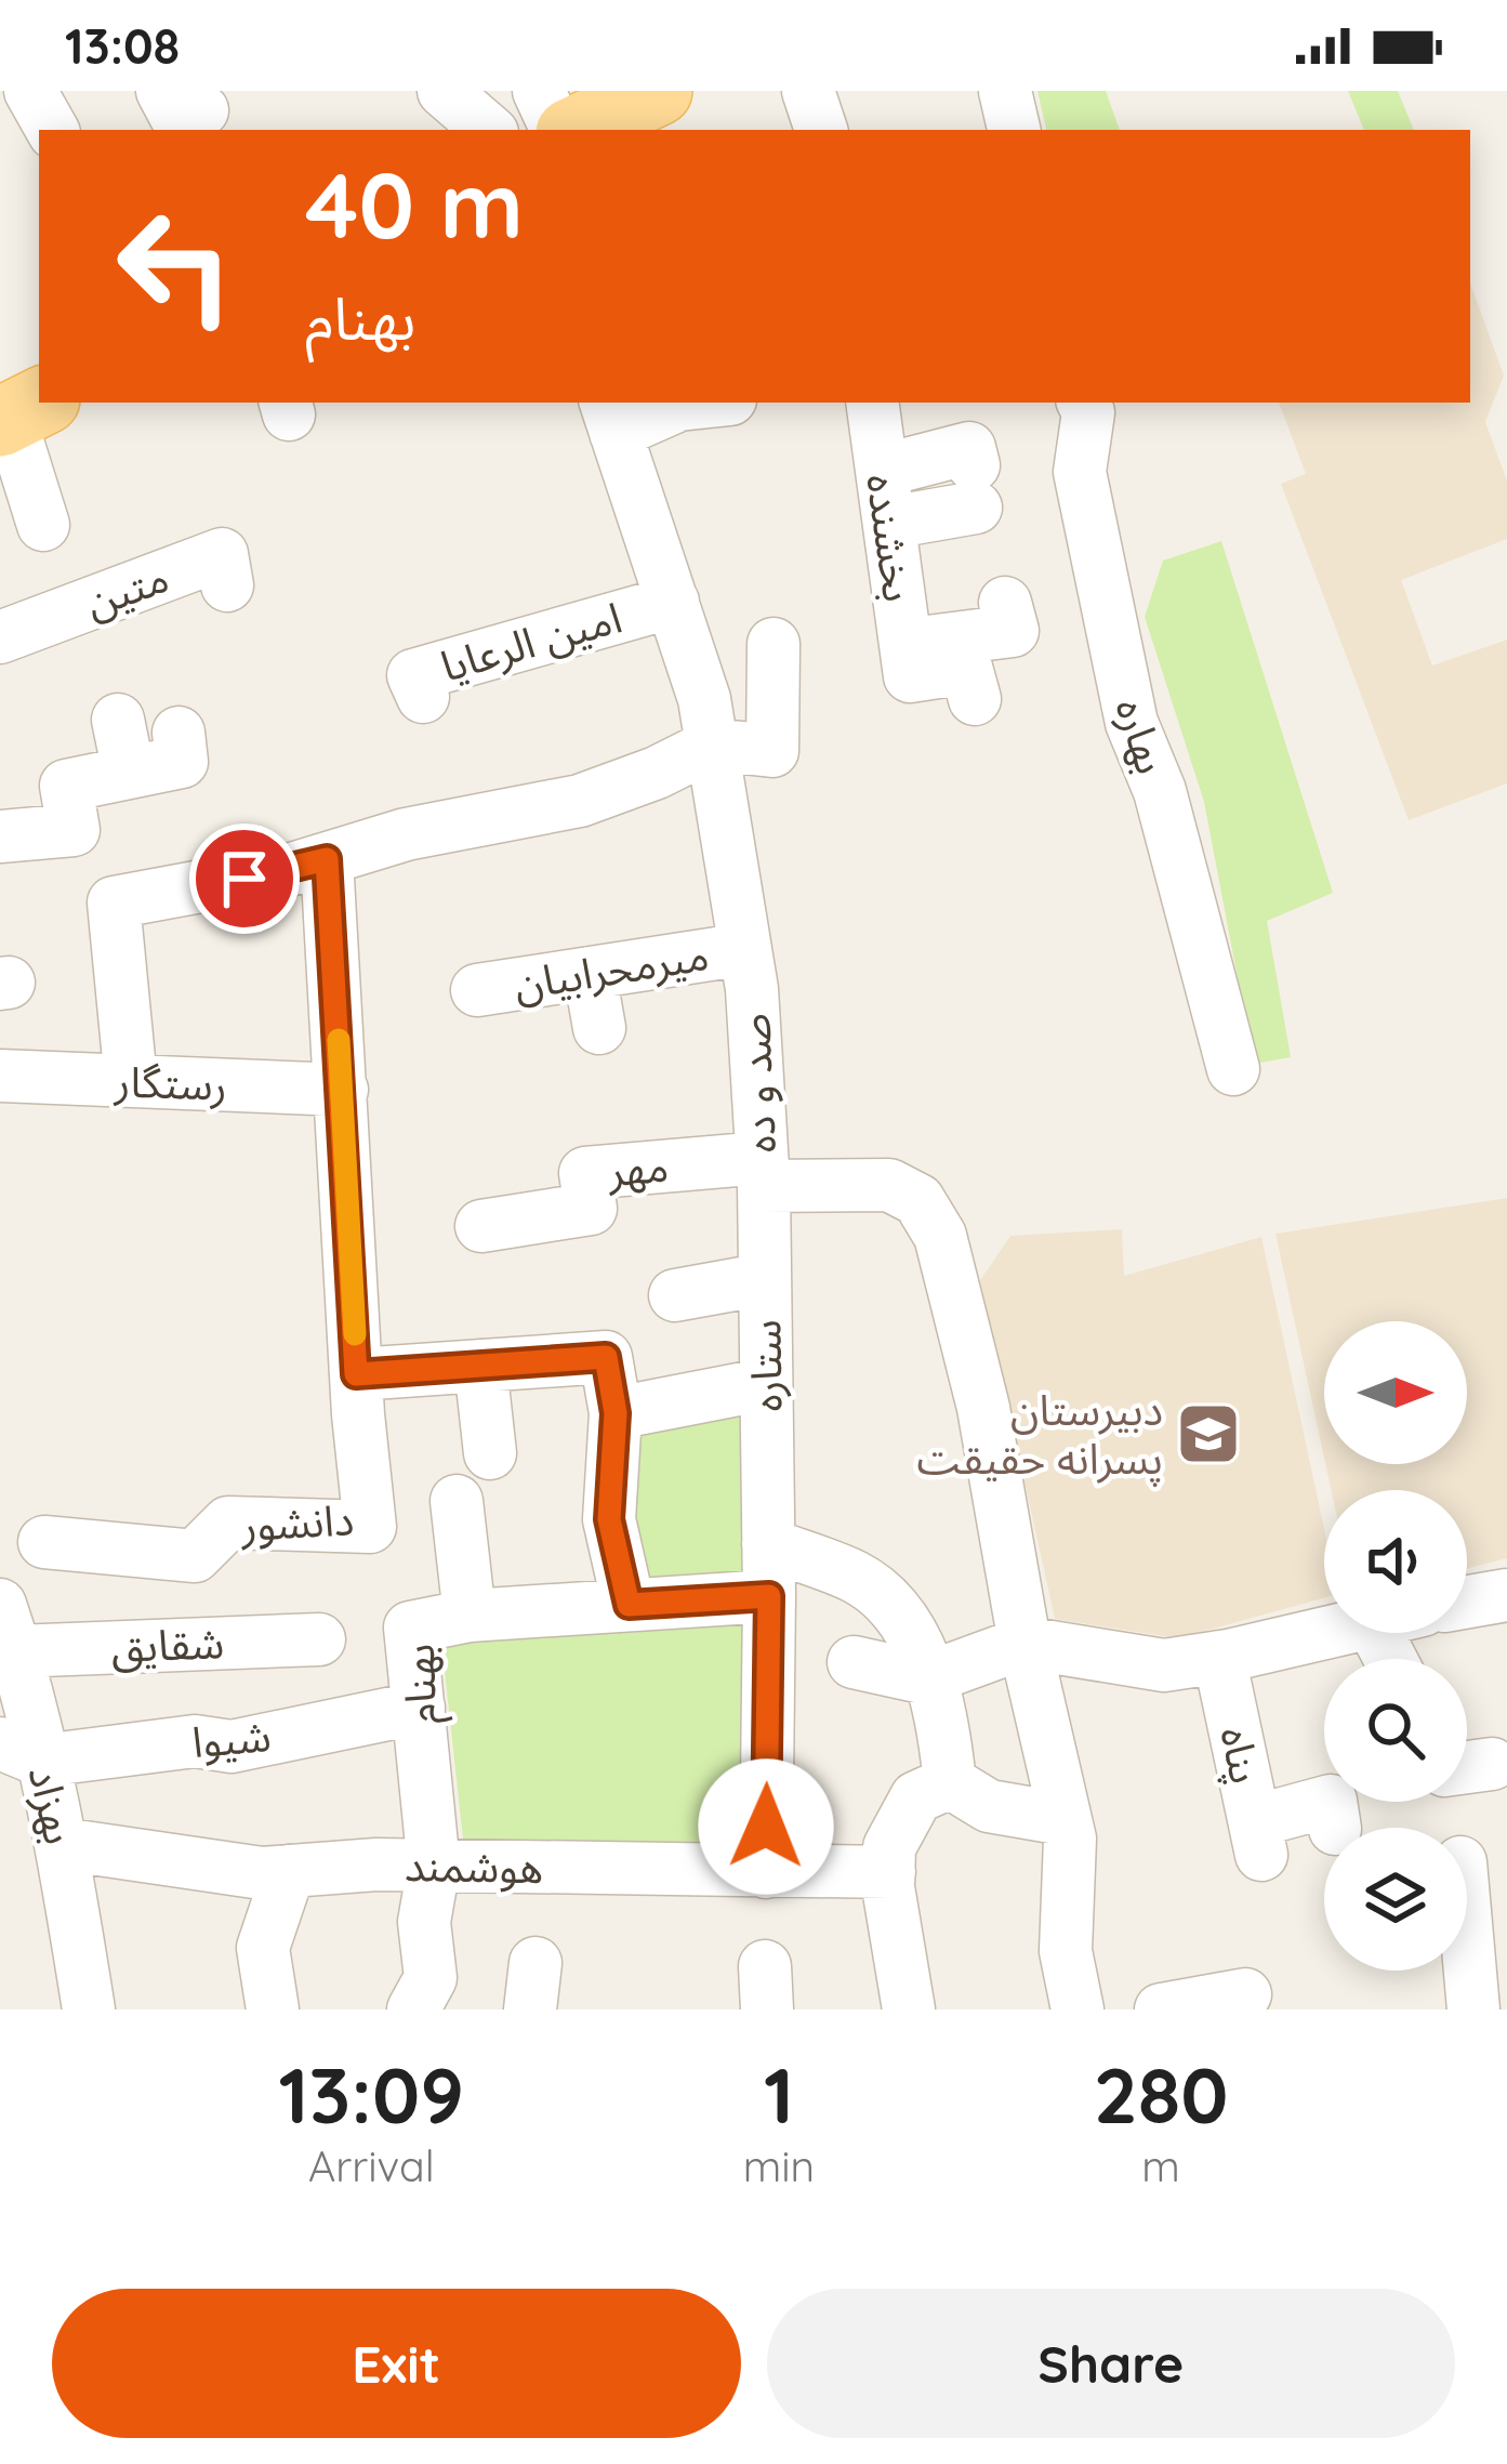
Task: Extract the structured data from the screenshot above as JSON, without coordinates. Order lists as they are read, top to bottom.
{
  "streets": {
    "street": [
      "بخشنده",
      "متین",
      "امین الرعایا",
      "بهاره",
      "میرمحرابیان",
      "رستگار",
      "صد و ده",
      "مهر",
      "ستاره",
      "دانشور",
      "شقایق",
      "بهنام",
      "شیوا",
      "پناه",
      "بهزاد",
      "هوشمند"
    ]
  },
  "crossings": [
    ["امین الرعایا", "صد و ده"],
    ["میرمحرابیان", "صد و ده"],
    ["رستگار", "دانشور"],
    ["صد و ده", "مهر"],
    ["صد و ده", "ستاره"],
    ["مهر", "ستاره"],
    ["ستاره", "بهنام"],
    ["ستاره", "هوشمند"],
    ["شقایق", "بهزاد"],
    ["بهنام", "شیوا"],
    ["بهنام", "هوشمند"],
    ["شیوا", "بهزاد"],
    ["بهزاد", "هوشمند"]
  ],
  "places": {
    "school or university": ["دبیرستان پسرانه حقیقت"]
  },
  "north": "right",
  "page": {
    "status": "13:08",
    "turn": ["40 m", "بهنام"],
    "eta": [
      "13:09",
      "Arrival",
      "1",
      "min",
      "280",
      "m"
    ],
    "buttons": ["Exit", "Share"]
  }
}
